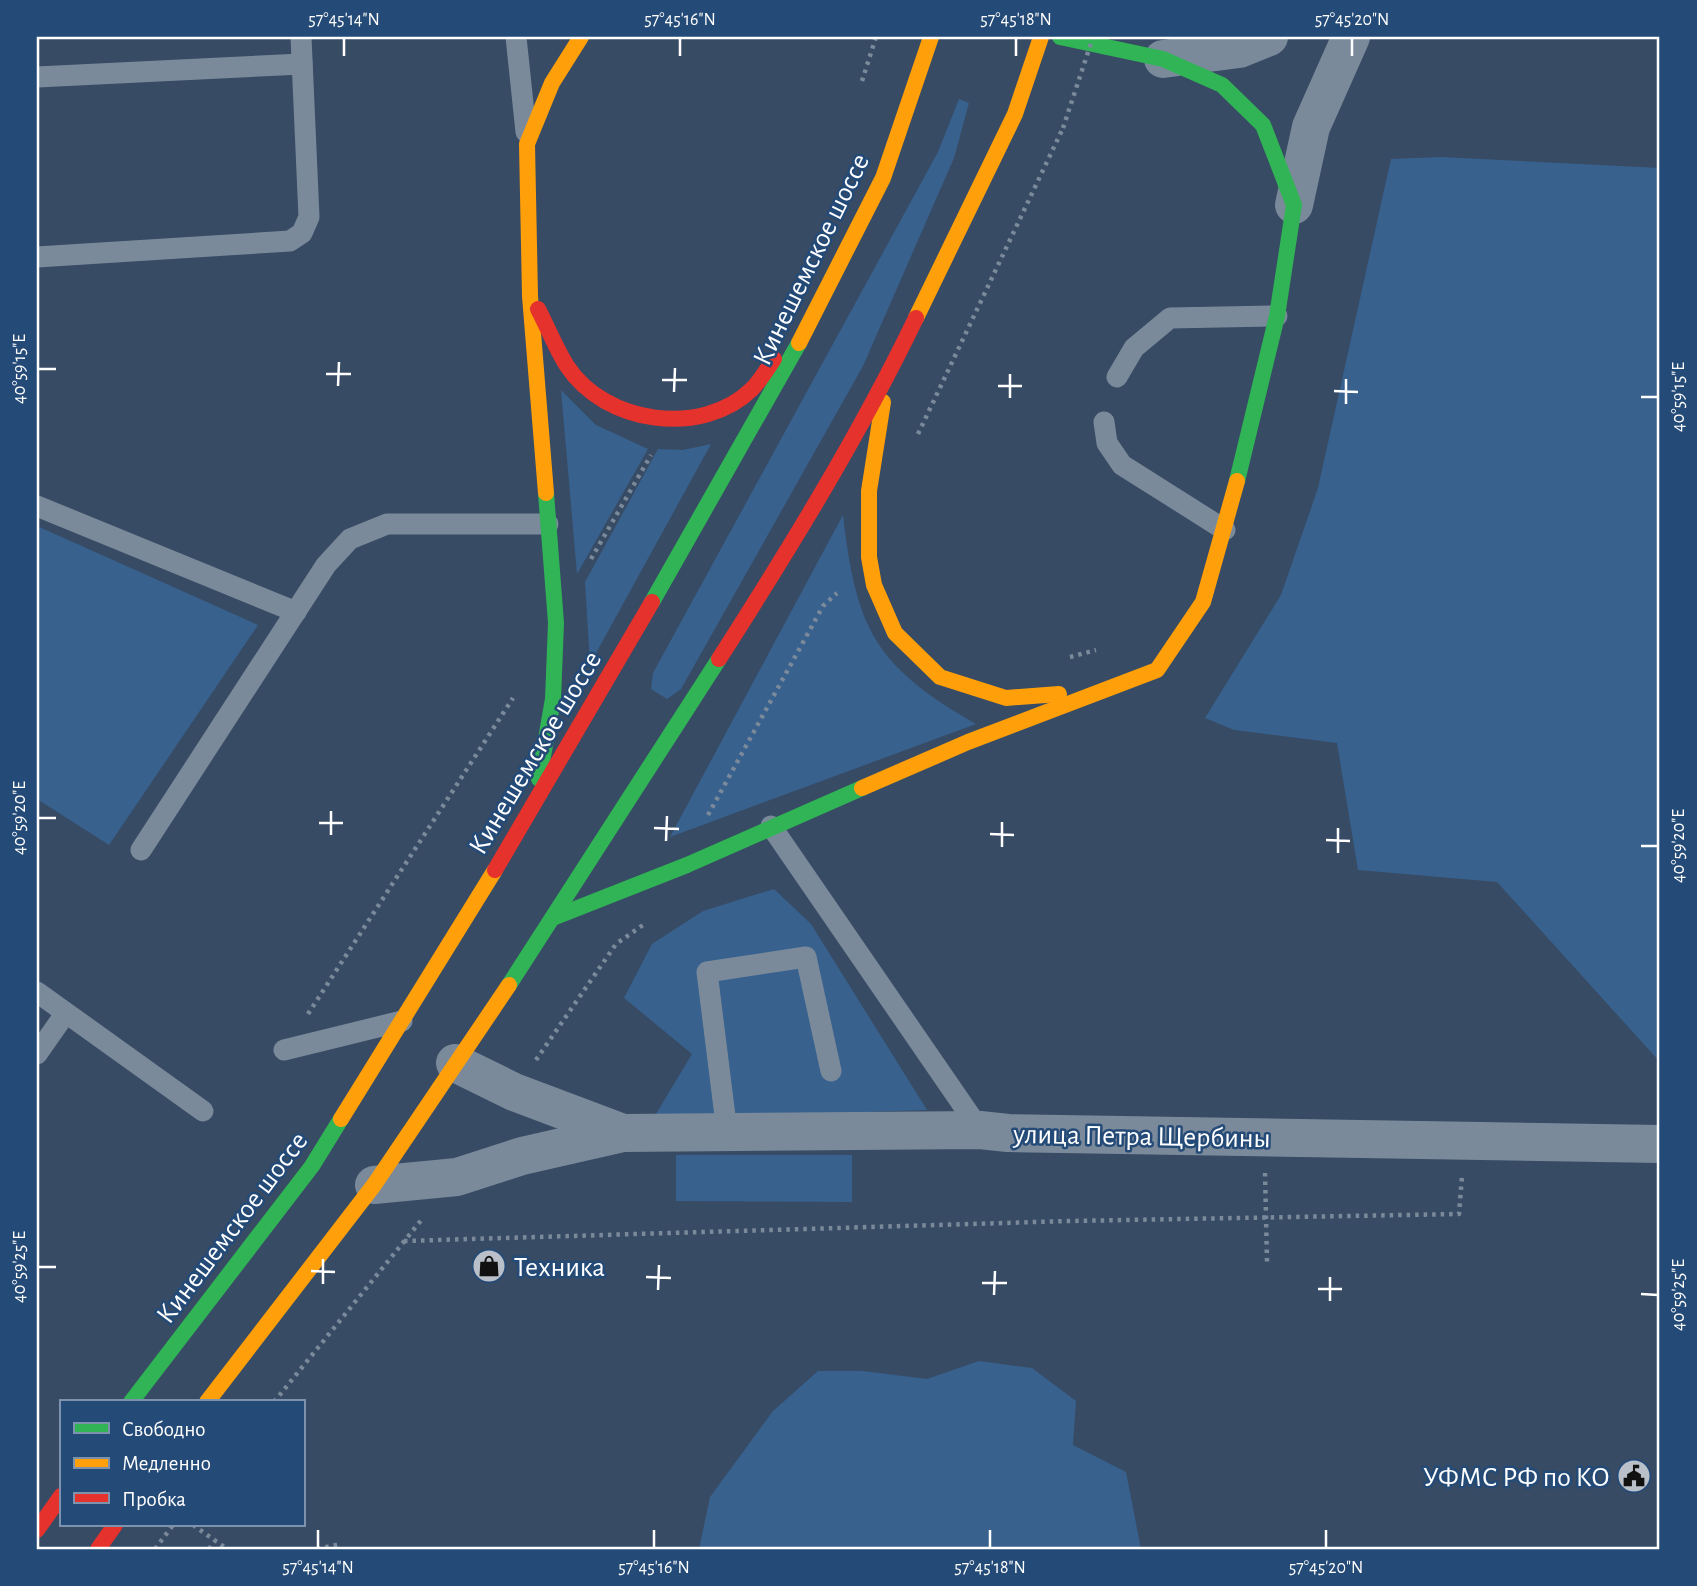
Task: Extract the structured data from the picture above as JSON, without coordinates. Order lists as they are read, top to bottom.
{
  "streets": {
    "main road": ["Кинешемское шоссе"],
    "street": ["улица Петра Щербины"]
  },
  "places": {
    "shop": ["Техника"],
    "public building": ["УФМС РФ по КО"]
  },
  "legend": ["Свободно", "Медленно", "Пробка"],
  "coordinates": [
    "57°45'14\"N",
    "57°45'16\"N",
    "57°45'18\"N",
    "57°45'20\"N",
    "40°59'15\"E",
    "40°59'20\"E",
    "40°59'25\"E"
  ]
}
